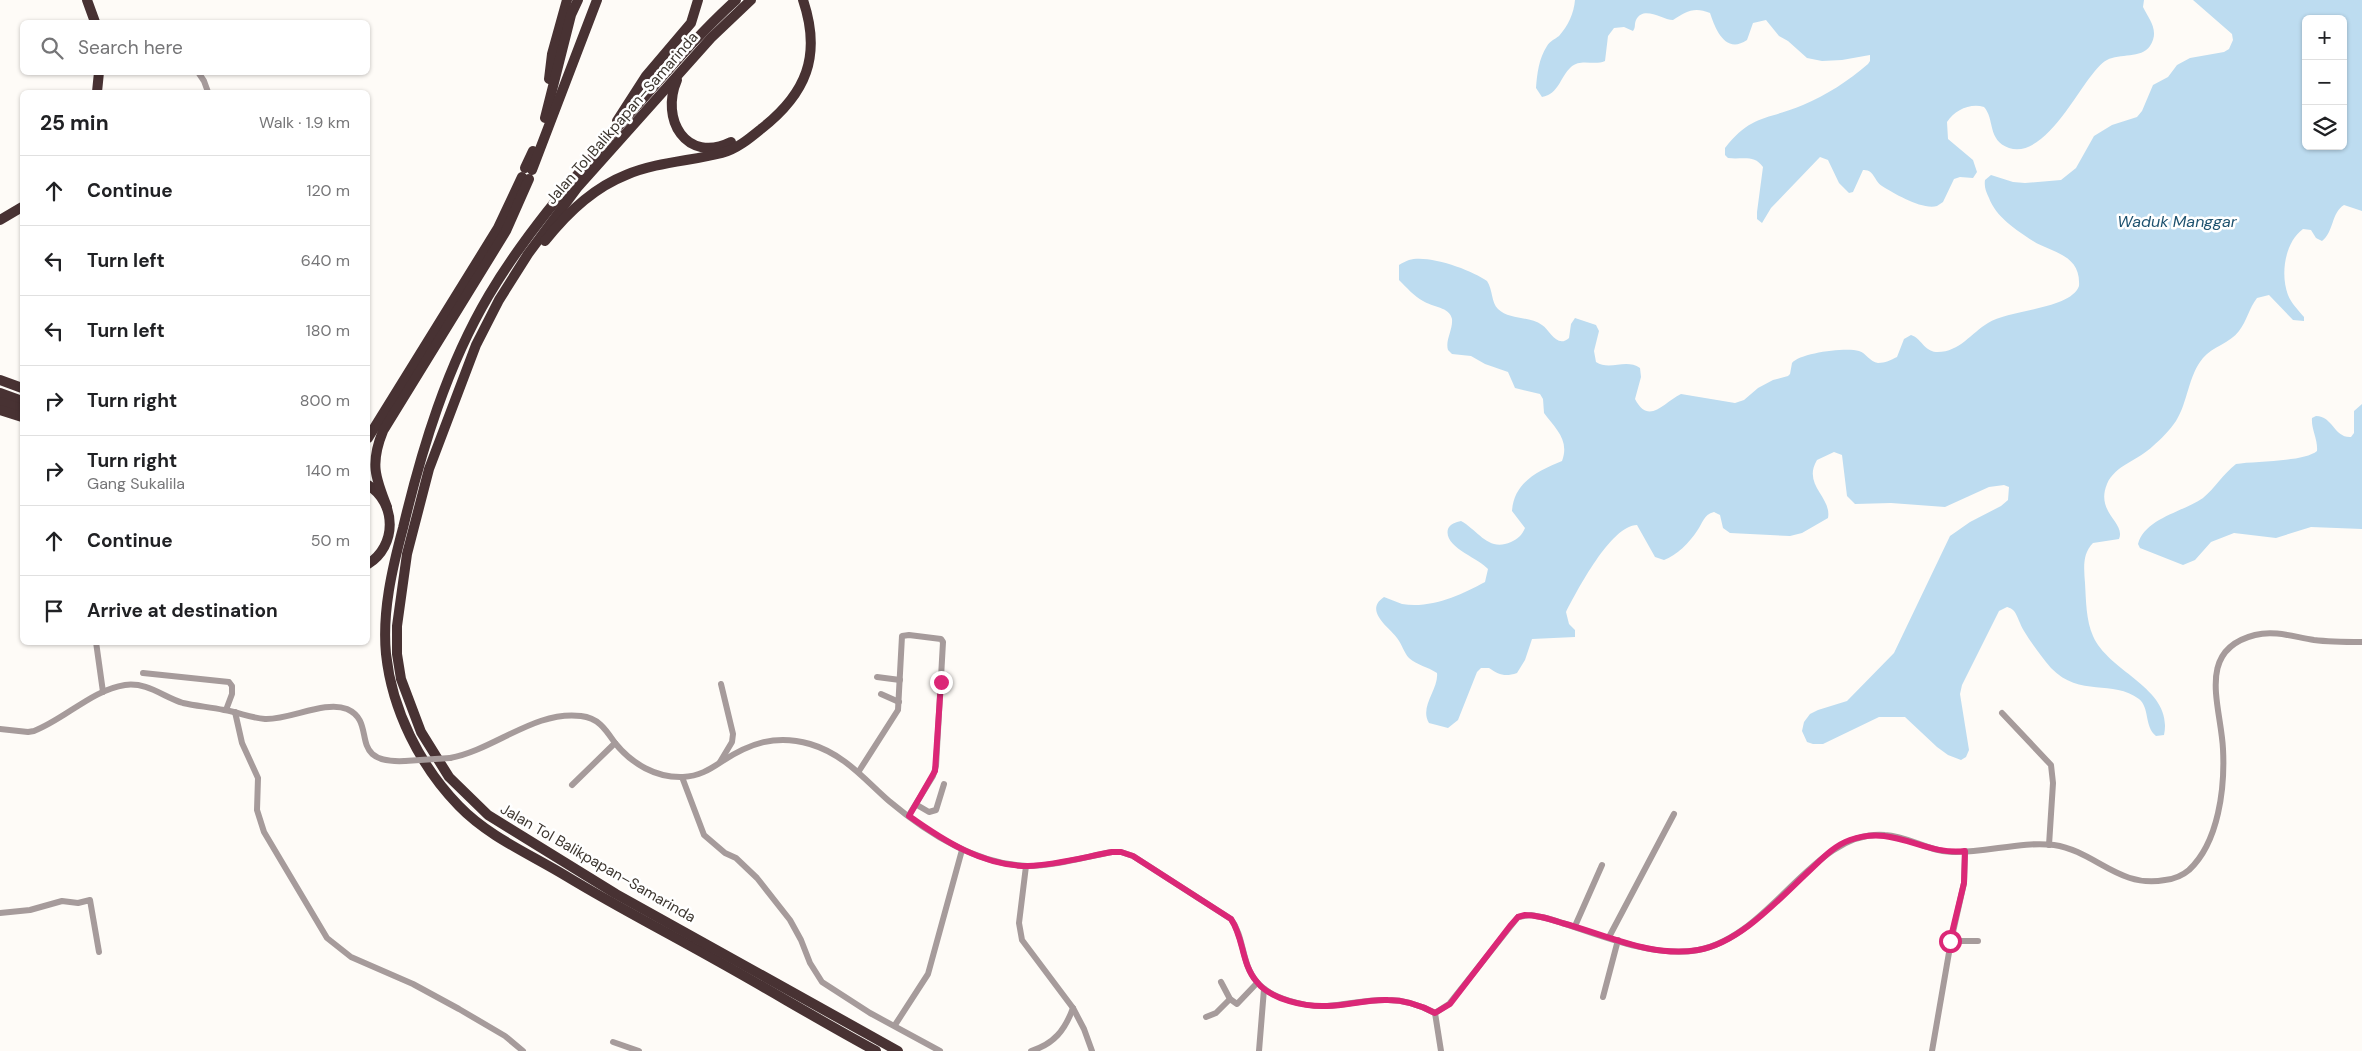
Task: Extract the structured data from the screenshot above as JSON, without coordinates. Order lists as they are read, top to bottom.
{
  "streets": {
    "highway": ["Jalan Tol Balikpapan–Samarinda"]
  },
  "water": ["Waduk Manggar"],
  "page": {
    "map_buttons": ["+", "−"],
    "search": "Search here",
    "heading": ["25 min", "Walk · 1.9 km"],
    "list": [
      ["Continue", "120 m"],
      ["Turn left", "640 m"],
      ["Turn left", "180 m"],
      ["Turn right", "800 m"],
      ["Turn right", "Gang Sukalila", "140 m"],
      ["Continue", "50 m"],
      "Arrive at destination"
    ]
  }
}
